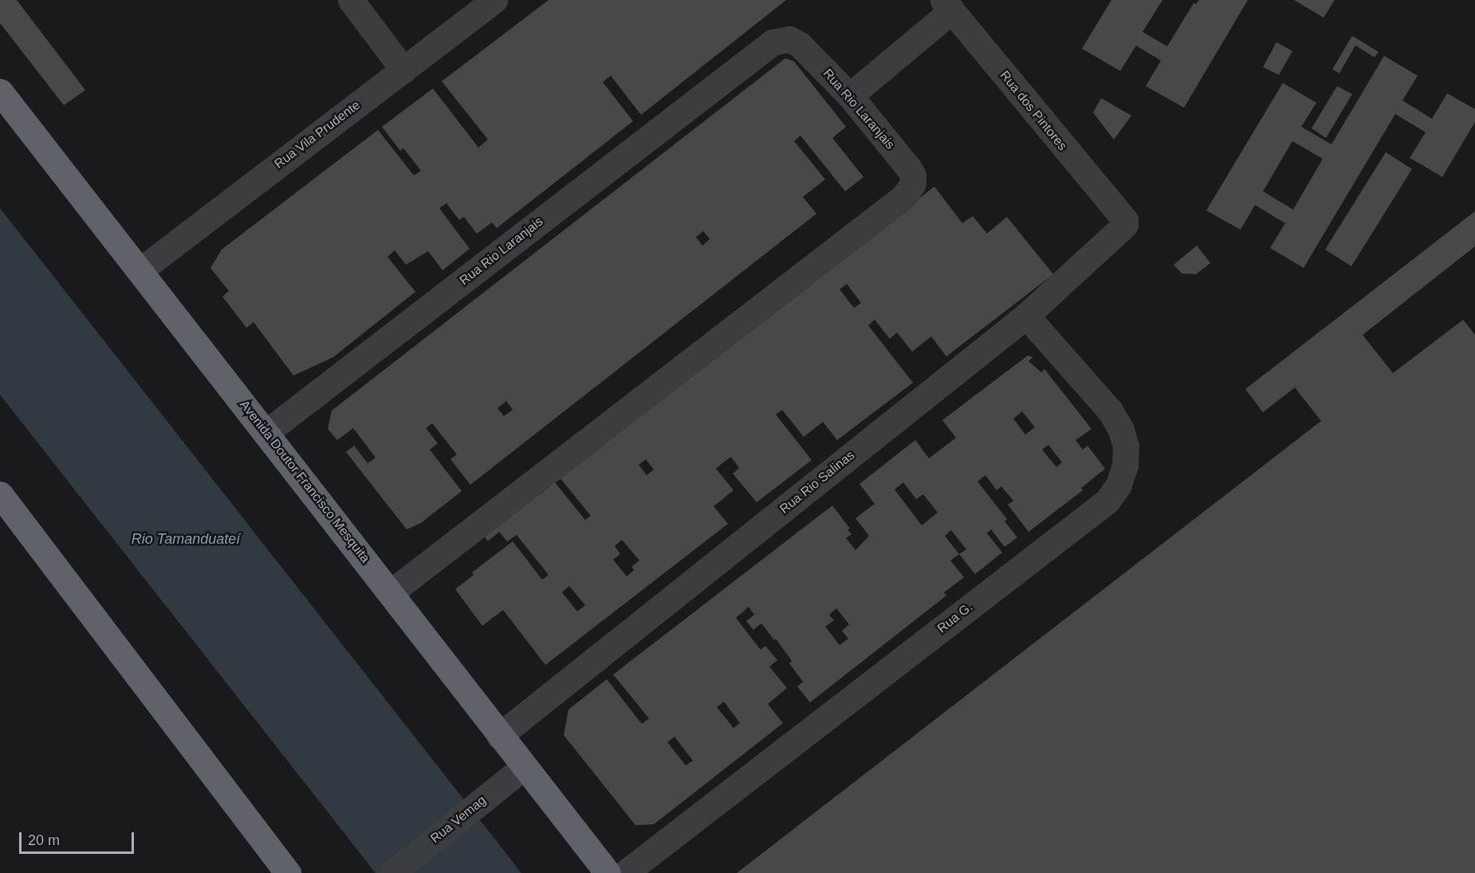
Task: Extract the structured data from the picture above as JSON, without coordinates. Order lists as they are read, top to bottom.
{
  "streets": {
    "highway": ["Avenida Doutor Francisco Mesquita"],
    "street": [
      "Rua Rio Laranjais",
      "Rua dos Pintores",
      "Rua Vila Prudente",
      "Rua Rio Salinas",
      "Rua G.",
      "Rua Vemag"
    ]
  },
  "crossings": [
    ["Rua Rio Laranjais", "Avenida Doutor Francisco Mesquita"],
    ["Rua dos Pintores", "Rua Rio Salinas"],
    ["Rua Vila Prudente", "Avenida Doutor Francisco Mesquita"],
    ["Avenida Doutor Francisco Mesquita", "Rua Rio Salinas"],
    ["Avenida Doutor Francisco Mesquita", "Rua Vemag"],
    ["Rua Rio Salinas", "Rua G."]
  ],
  "water": ["Rio Tamanduateí"],
  "scale_bar": "20 m"
}
